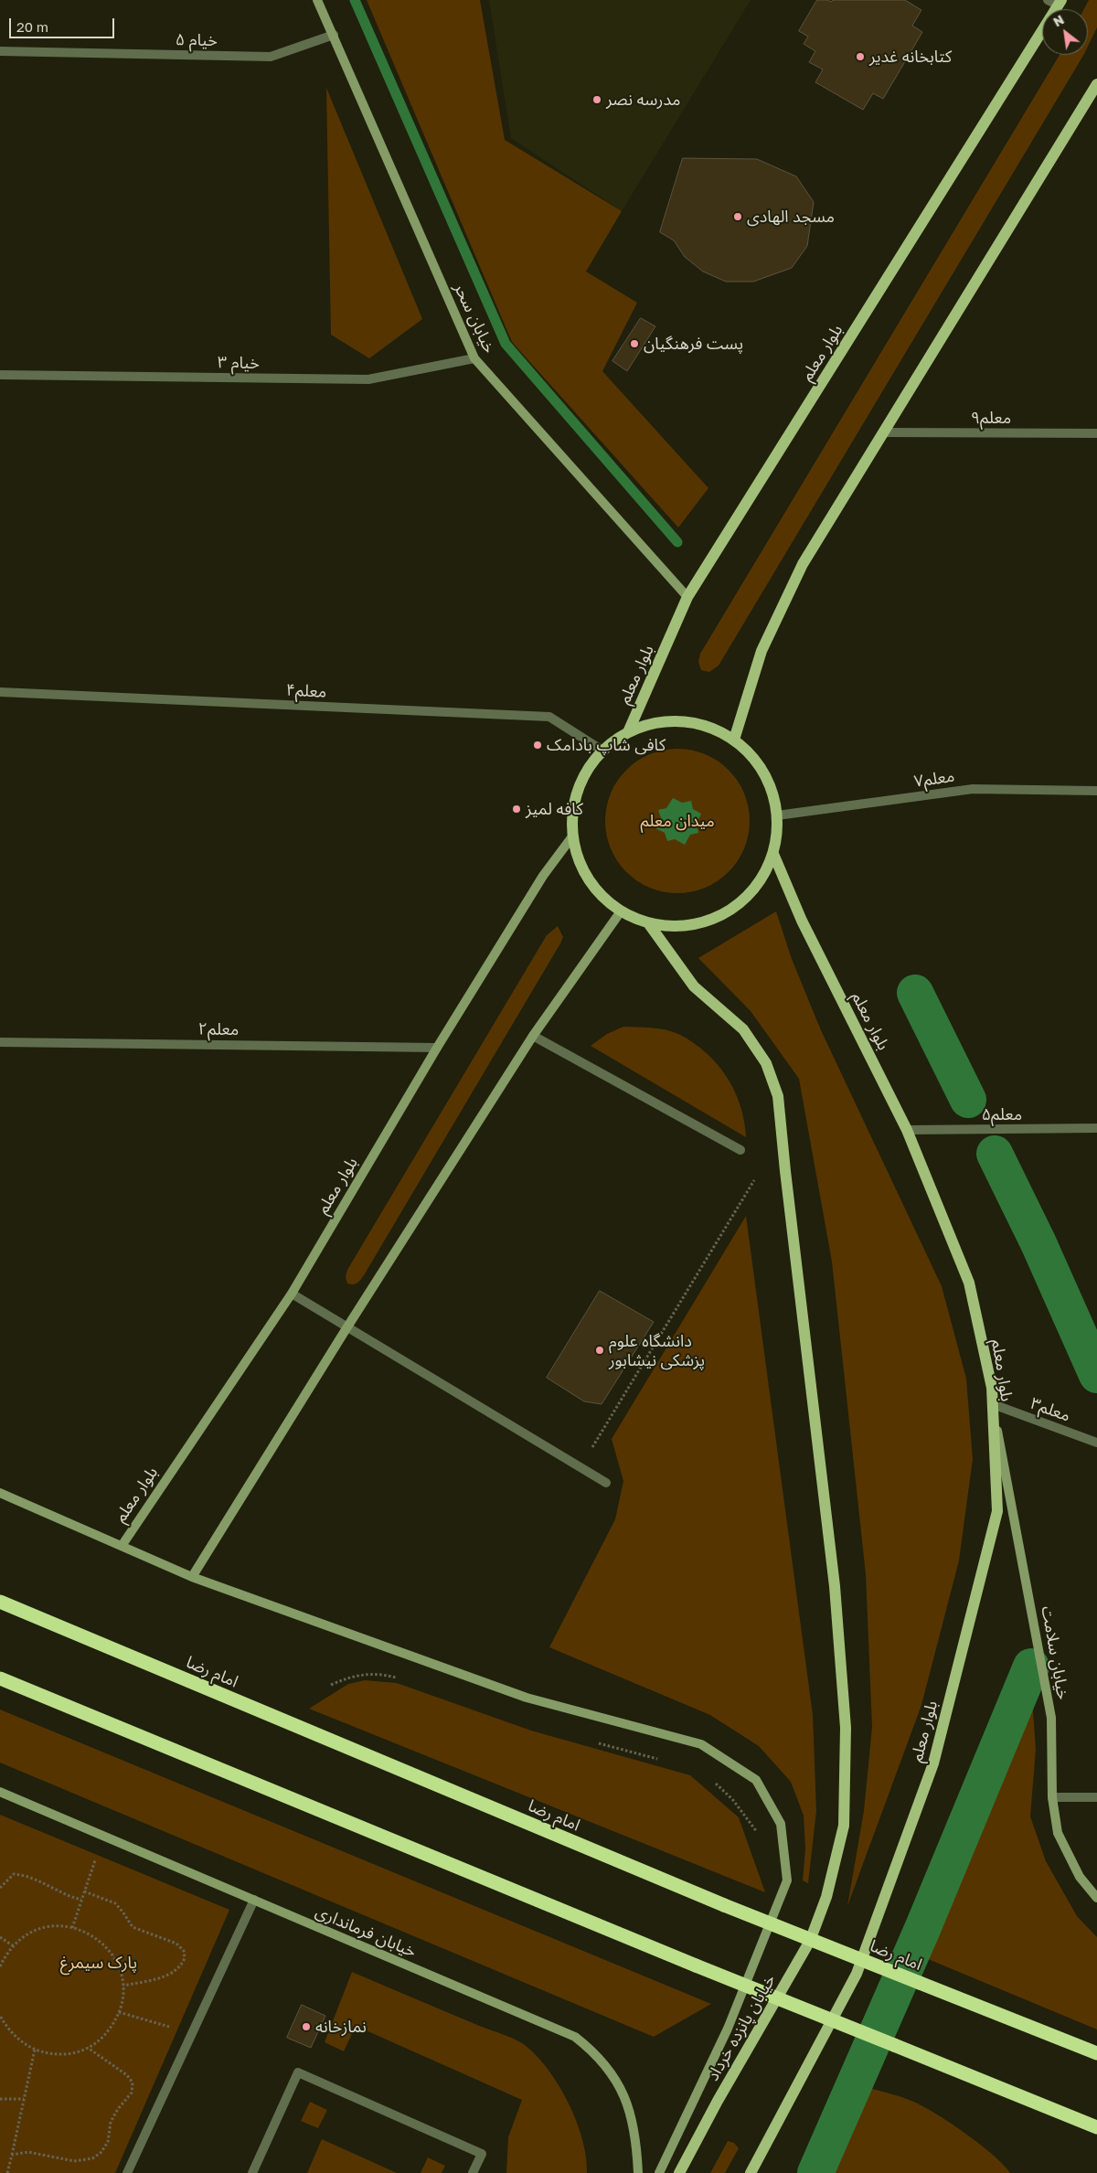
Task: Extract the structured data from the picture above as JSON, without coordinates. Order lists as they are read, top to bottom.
{
  "streets": {
    "highway": ["امام رضا"],
    "main road": [
      "خیابان سحر",
      "بلوار معلم",
      "خیابان سلامت",
      "خیابان فرمانداری",
      "خیابان پانزده خرداد"
    ],
    "street": [
      "خیام ۵",
      "خیام ۳",
      "معلم۹",
      "معلم۴",
      "معلم۷",
      "معلم۲",
      "معلم۵",
      "معلم۳"
    ]
  },
  "crossings": [
    ["خیام ۵", "خیابان سحر"],
    ["خیابان سحر", "بلوار معلم"],
    ["خیابان سحر", "خیام ۳"],
    ["بلوار معلم", "معلم۲"],
    ["بلوار معلم", "معلم۵"],
    ["بلوار معلم", "معلم۳"],
    ["بلوار معلم", "خیابان سلامت"],
    ["معلم۳", "خیابان سلامت"]
  ],
  "parks": ["میدان معلم", "پارک سیمرغ"],
  "places": [
    "کتابخانه غدیر",
    "مدرسه نصر",
    "مسجد الهادی",
    "پست فرهنگیان",
    "کافی شاپ بادامک",
    "کافه لمیز",
    "دانشگاه علوم پزشکی نیشابور",
    "نمازخانه"
  ],
  "scale_bar": "20 m",
  "north": "top left"
}
